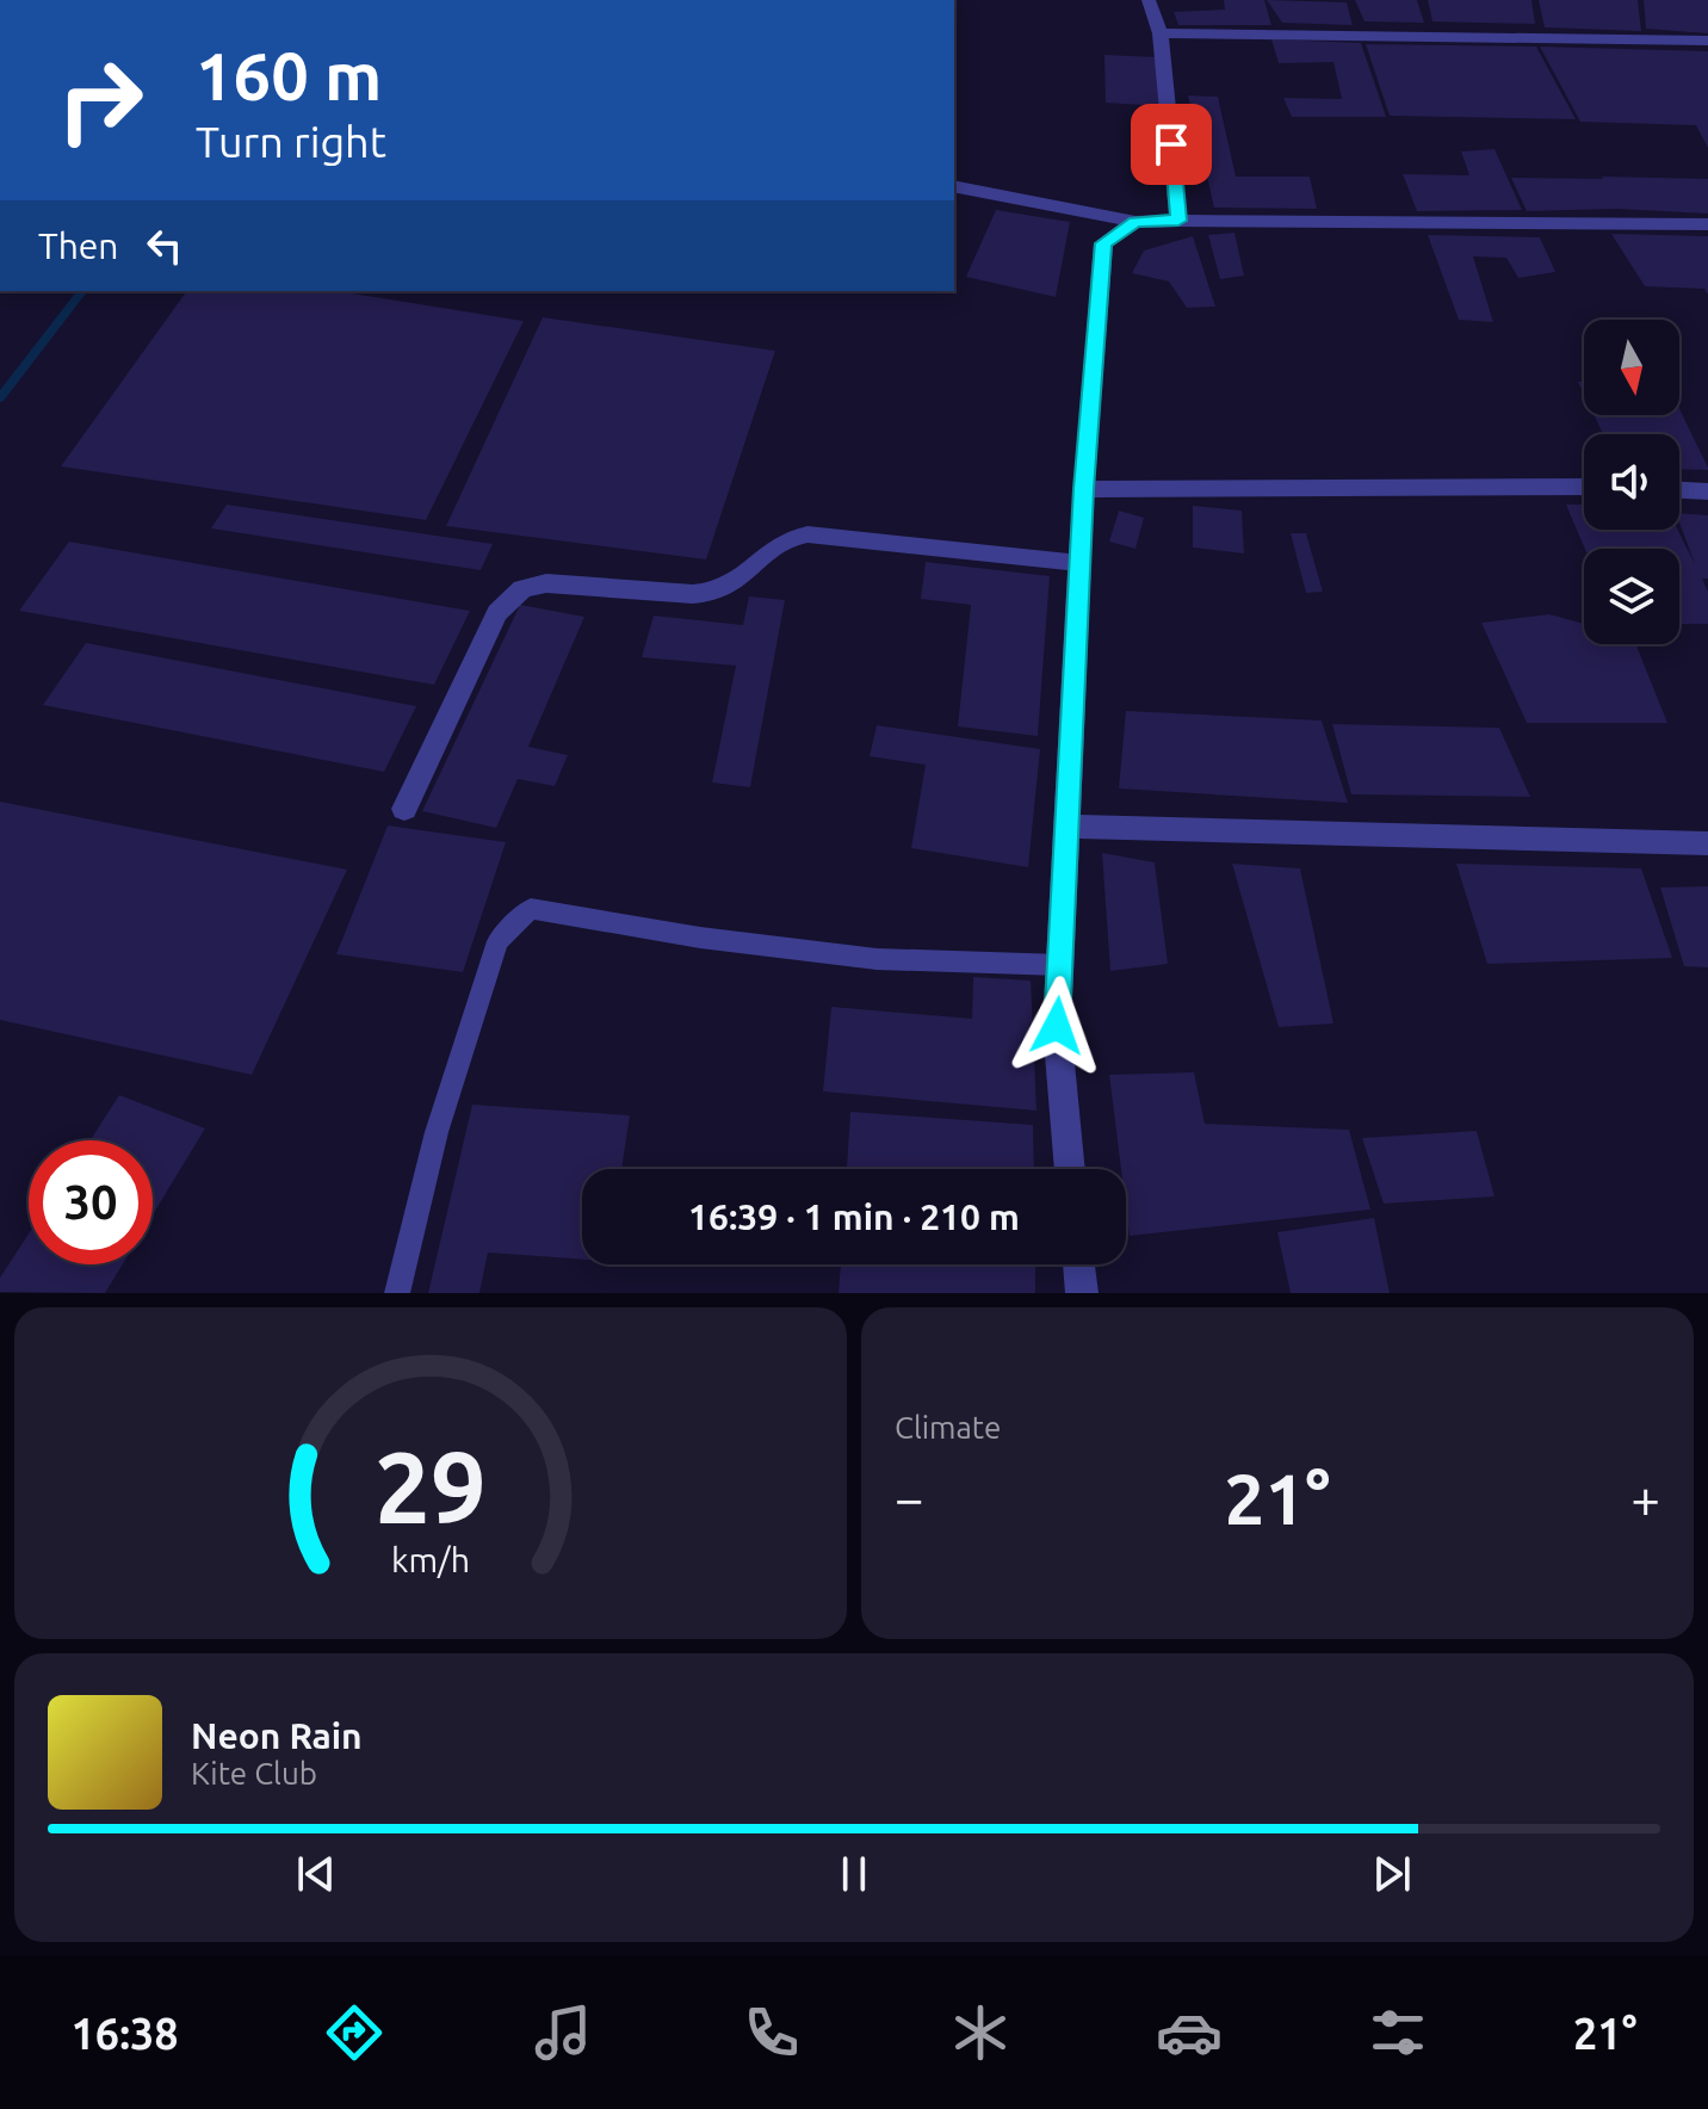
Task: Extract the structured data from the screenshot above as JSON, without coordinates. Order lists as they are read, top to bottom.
{
  "north": "bottom",
  "page": {
    "turn": ["160 m", "Turn right"],
    "then": "Then",
    "limit": "30",
    "trip": "16:39 · 1 min · 210 m",
    "tile": "Climate",
    "heat": ["−", "21°", "+"],
    "song": ["Neon Rain", "Kite Club"],
    "tabs": ["16:38", "21°"],
    "gauge": ["29", "km/h"]
  }
}
